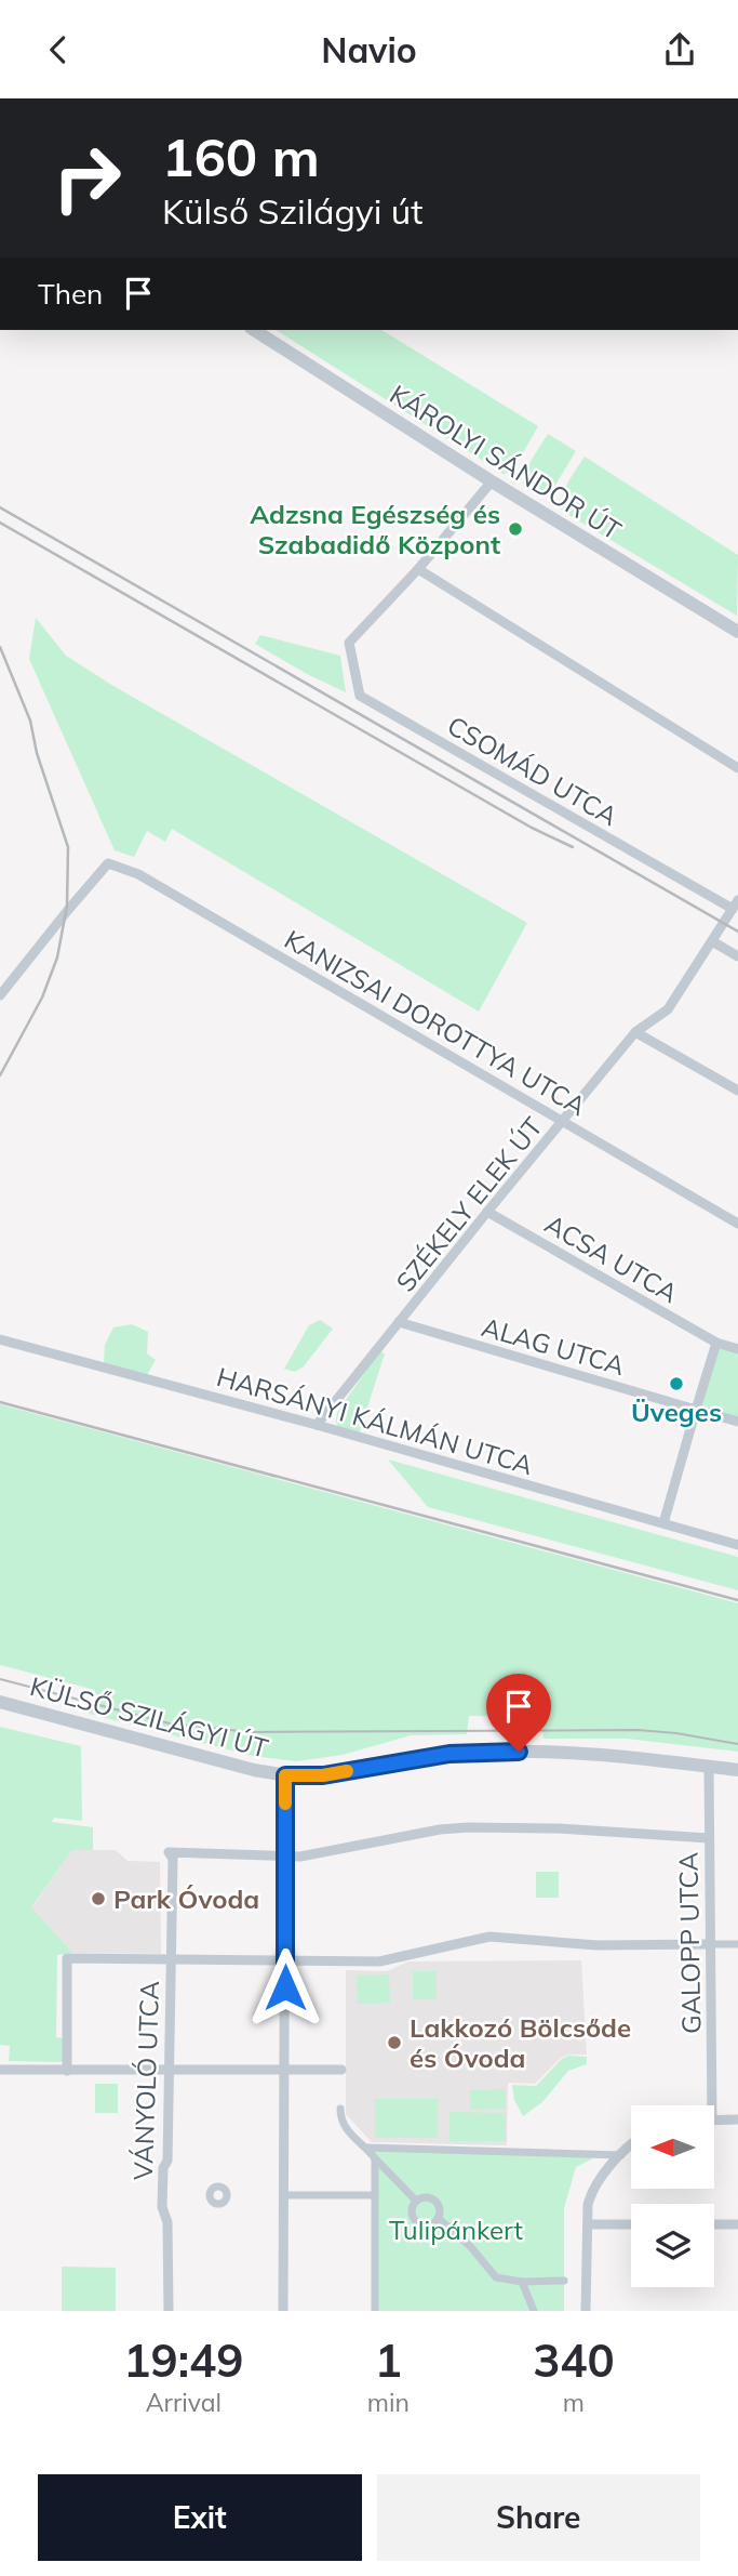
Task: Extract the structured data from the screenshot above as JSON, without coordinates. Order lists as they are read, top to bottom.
{
  "streets": {
    "street": [
      "KÁROLYI SÁNDOR ÚT",
      "CSOMÁD UTCA",
      "KANIZSAI DOROTTYA UTCA",
      "SZÉKELY ELEK ÚT",
      "ACSA UTCA",
      "ALAG UTCA",
      "HARSÁNYI KÁLMÁN UTCA",
      "KÜLSŐ SZILÁGYI ÚT",
      "GALOPP UTCA",
      "VÁNYOLÓ UTCA"
    ]
  },
  "crossings": [
    ["CSOMÁD UTCA", "SZÉKELY ELEK ÚT"],
    ["KANIZSAI DOROTTYA UTCA", "SZÉKELY ELEK ÚT"],
    ["SZÉKELY ELEK ÚT", "ACSA UTCA"],
    ["SZÉKELY ELEK ÚT", "ALAG UTCA"],
    ["SZÉKELY ELEK ÚT", "HARSÁNYI KÁLMÁN UTCA"],
    ["KÜLSŐ SZILÁGYI ÚT", "GALOPP UTCA"]
  ],
  "parks": ["Tulipánkert"],
  "places": [
    "Adzsna Egészség és Szabadidő Központ",
    "Üveges",
    "Park Óvoda",
    "Lakkozó Bölcsőde és Óvoda"
  ],
  "north": "left",
  "page": {
    "header": "Navio",
    "turn": ["160 m", "Külső Szilágyi út"],
    "then": "Then",
    "eta": [
      "19:49",
      "Arrival",
      "1",
      "min",
      "340",
      "m"
    ],
    "buttons": ["Exit", "Share"]
  }
}
